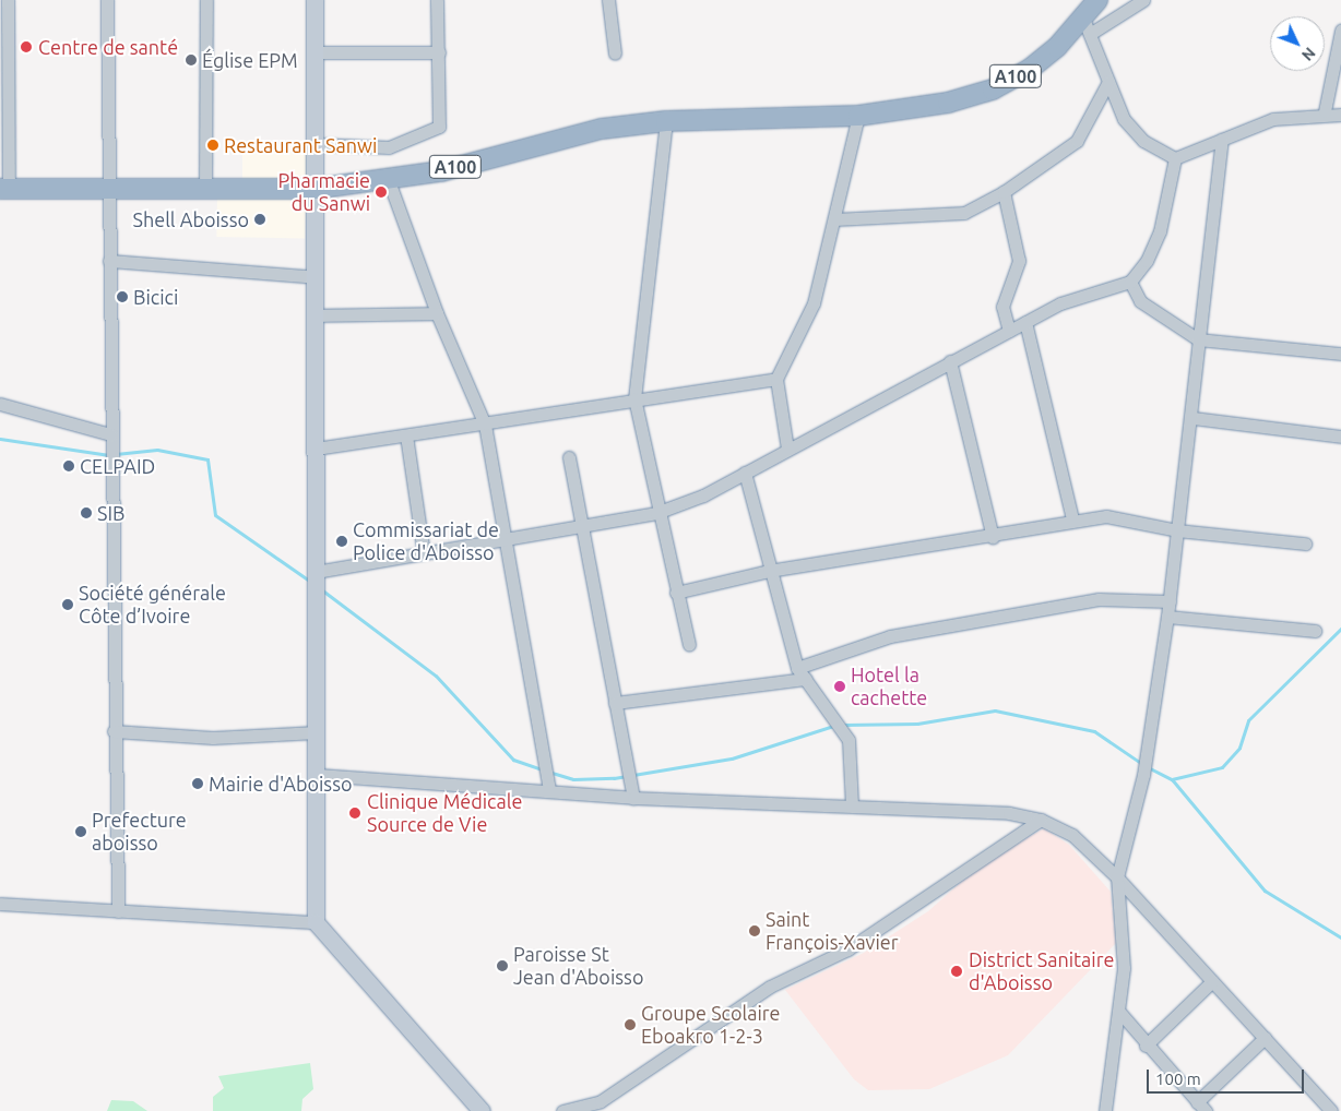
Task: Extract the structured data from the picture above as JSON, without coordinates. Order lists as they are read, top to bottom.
{
  "streets": {
    "highway": ["A100"]
  },
  "places": [
    "Centre de santé",
    "Église EPM",
    "Restaurant Sanwi",
    "Pharmacie du Sanwi",
    "Shell Aboisso",
    "Bicici",
    "CELPAID",
    "SIB",
    "Commissariat de Police d'Aboisso",
    "Société générale Côte d’Ivoire",
    "Hotel la cachette",
    "Mairie d'Aboisso",
    "Clinique Médicale Source de Vie",
    "Prefecture aboisso",
    "Saint François-Xavier",
    "Paroisse St Jean d'Aboisso",
    "District Sanitaire d'Aboisso",
    "Groupe Scolaire Eboakro 1-2-3"
  ],
  "scale_bar": "100 m",
  "north": "bottom right"
}
